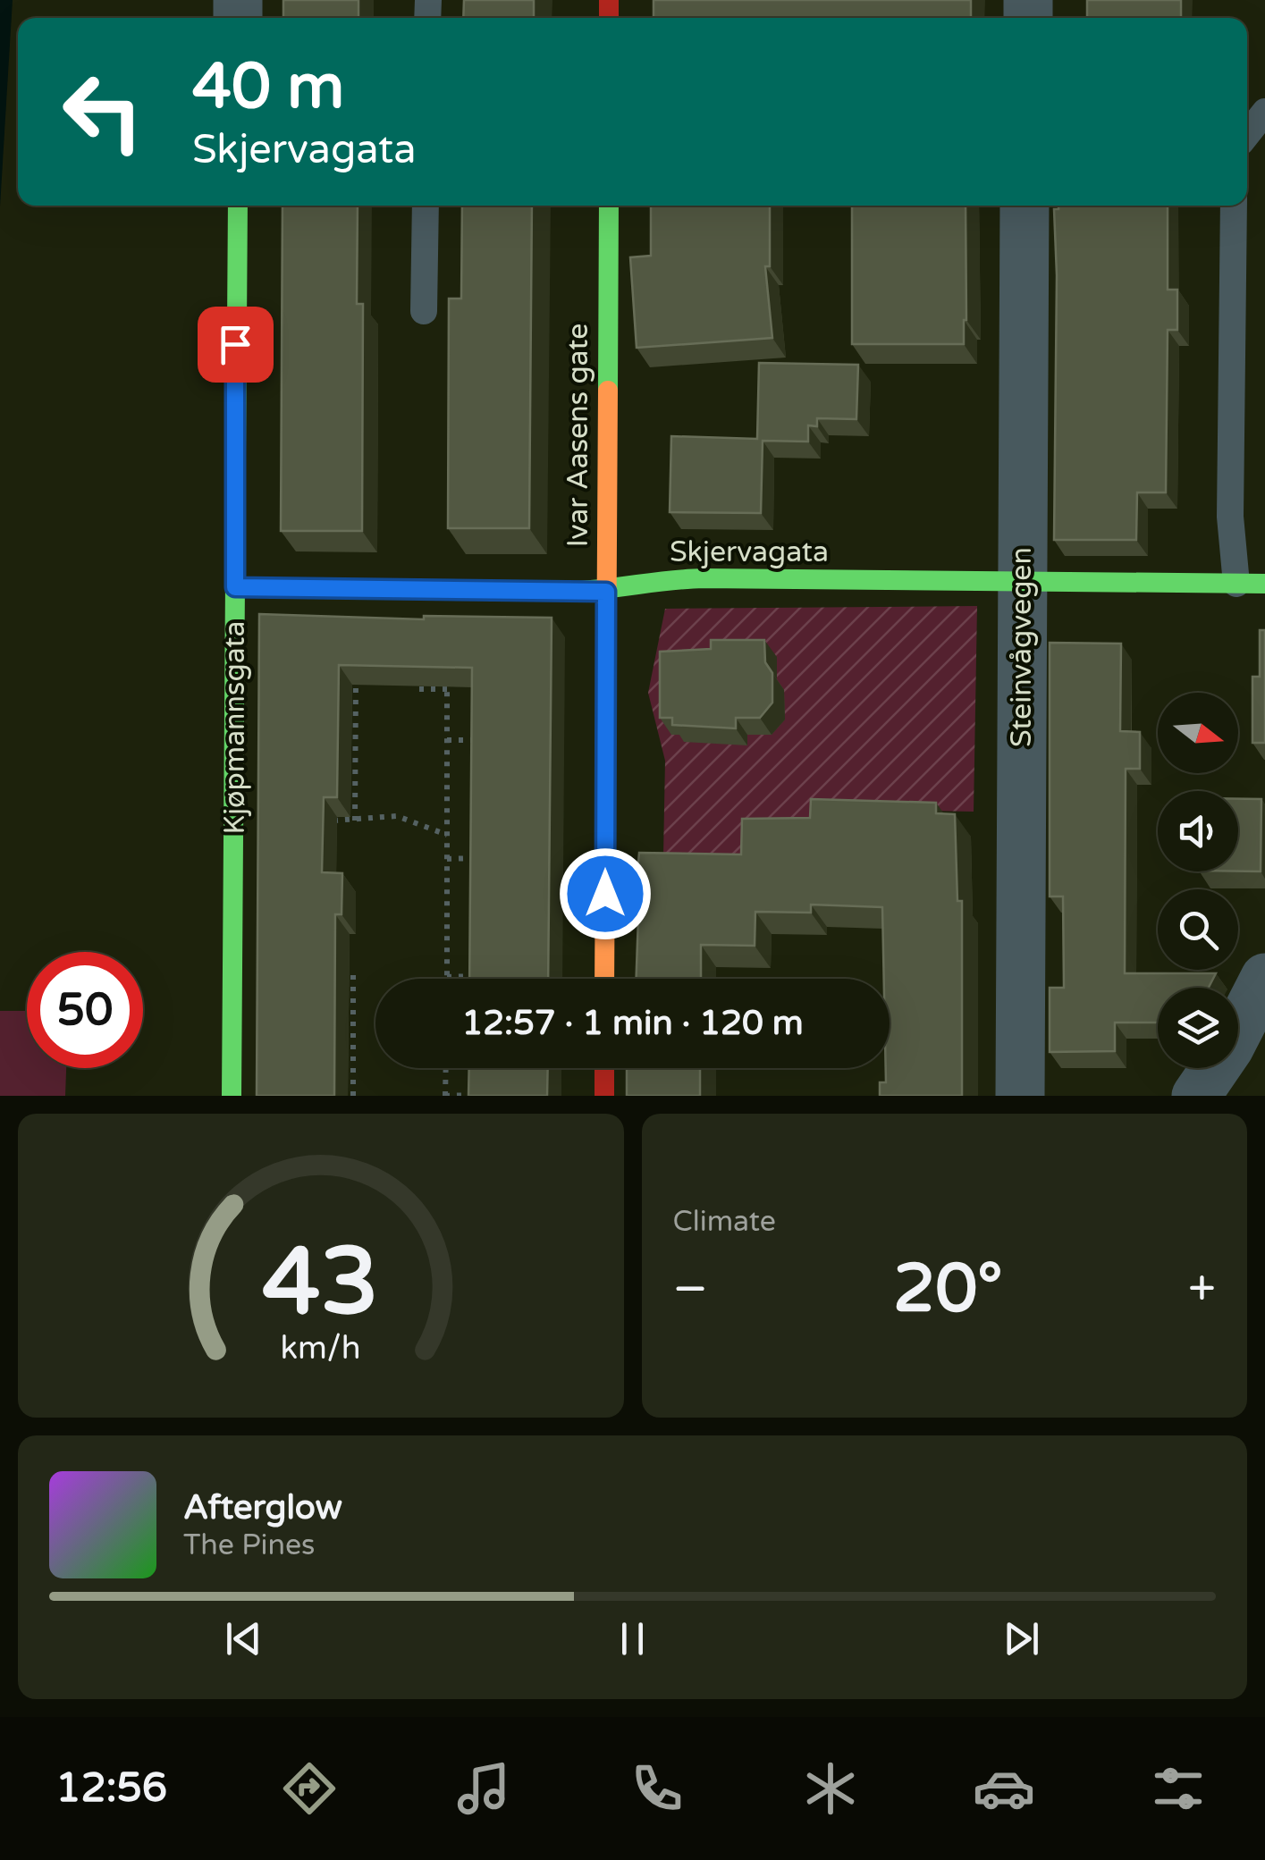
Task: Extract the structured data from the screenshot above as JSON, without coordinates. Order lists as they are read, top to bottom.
{
  "streets": {
    "street": [
      "Ivar Aasens gate",
      "Skjervagata",
      "Steinvågvegen",
      "Kjøpmannsgata"
    ]
  },
  "crossings": [
    ["Ivar Aasens gate", "Skjervagata"],
    ["Skjervagata", "Steinvågvegen"],
    ["Skjervagata", "Kjøpmannsgata"]
  ],
  "north": "right",
  "page": {
    "turn": ["40 m", "Skjervagata"],
    "limit": "50",
    "trip": "12:57 · 1 min · 120 m",
    "tile": "Climate",
    "heat": ["−", "20°", "+"],
    "song": ["Afterglow", "The Pines"],
    "tabs": "12:56",
    "gauge": ["43", "km/h"]
  }
}
